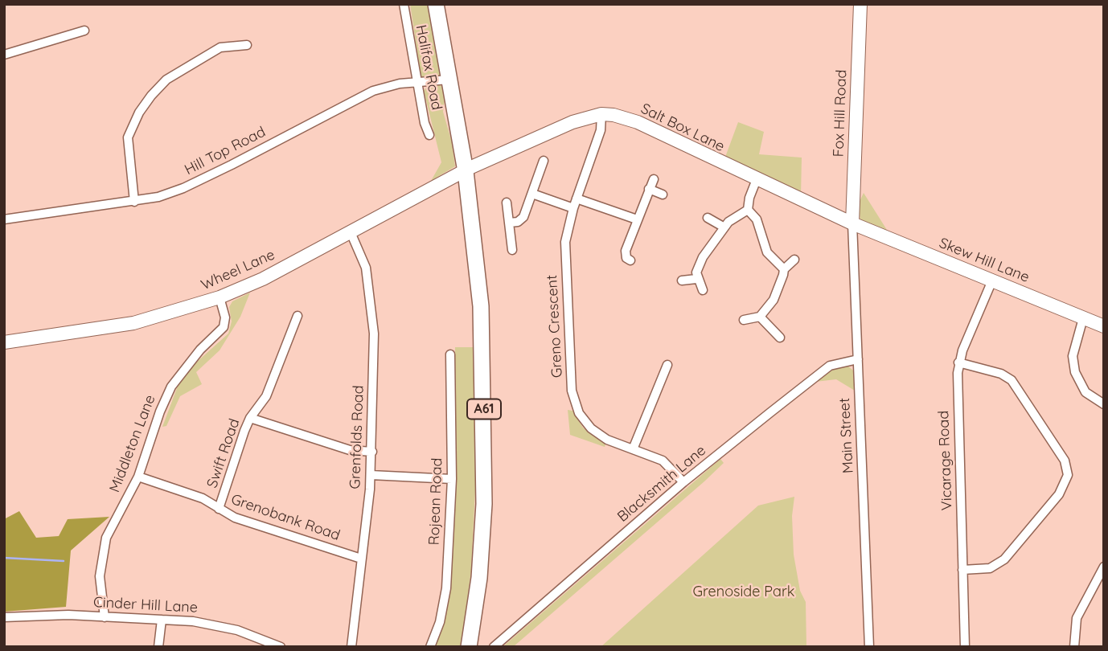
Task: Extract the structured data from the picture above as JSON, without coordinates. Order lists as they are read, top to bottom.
{
  "streets": {
    "highway": ["A61"],
    "street": [
      "Halifax Road",
      "Fox Hill Road",
      "Salt Box Lane",
      "Hill Top Road",
      "Skew Hill Lane",
      "Wheel Lane",
      "Greno Crescent",
      "Main Street",
      "Grenfolds Road",
      "Middleton Lane",
      "Swift Road",
      "Vicarage Road",
      "Blacksmith Lane",
      "Rojean Road",
      "Grenobank Road",
      "Cinder Hill Lane"
    ]
  },
  "crossings": [
    ["Halifax Road", "Hill Top Road"],
    ["Fox Hill Road", "Salt Box Lane"],
    ["Fox Hill Road", "Skew Hill Lane"],
    ["Fox Hill Road", "Main Street"],
    ["Salt Box Lane", "Skew Hill Lane"],
    ["Salt Box Lane", "Wheel Lane"],
    ["Salt Box Lane", "Greno Crescent"],
    ["Salt Box Lane", "A61"],
    ["Salt Box Lane", "Main Street"],
    ["Hill Top Road", "A61"],
    ["Skew Hill Lane", "Main Street"],
    ["Skew Hill Lane", "Vicarage Road"],
    ["Wheel Lane", "A61"],
    ["Wheel Lane", "Grenfolds Road"],
    ["Wheel Lane", "Middleton Lane"],
    ["Greno Crescent", "Blacksmith Lane"],
    ["Main Street", "Blacksmith Lane"],
    ["Grenfolds Road", "Grenobank Road"],
    ["Middleton Lane", "Grenobank Road"],
    ["Middleton Lane", "Cinder Hill Lane"],
    ["Swift Road", "Grenobank Road"]
  ],
  "parks": ["Grenoside Park"]
}
